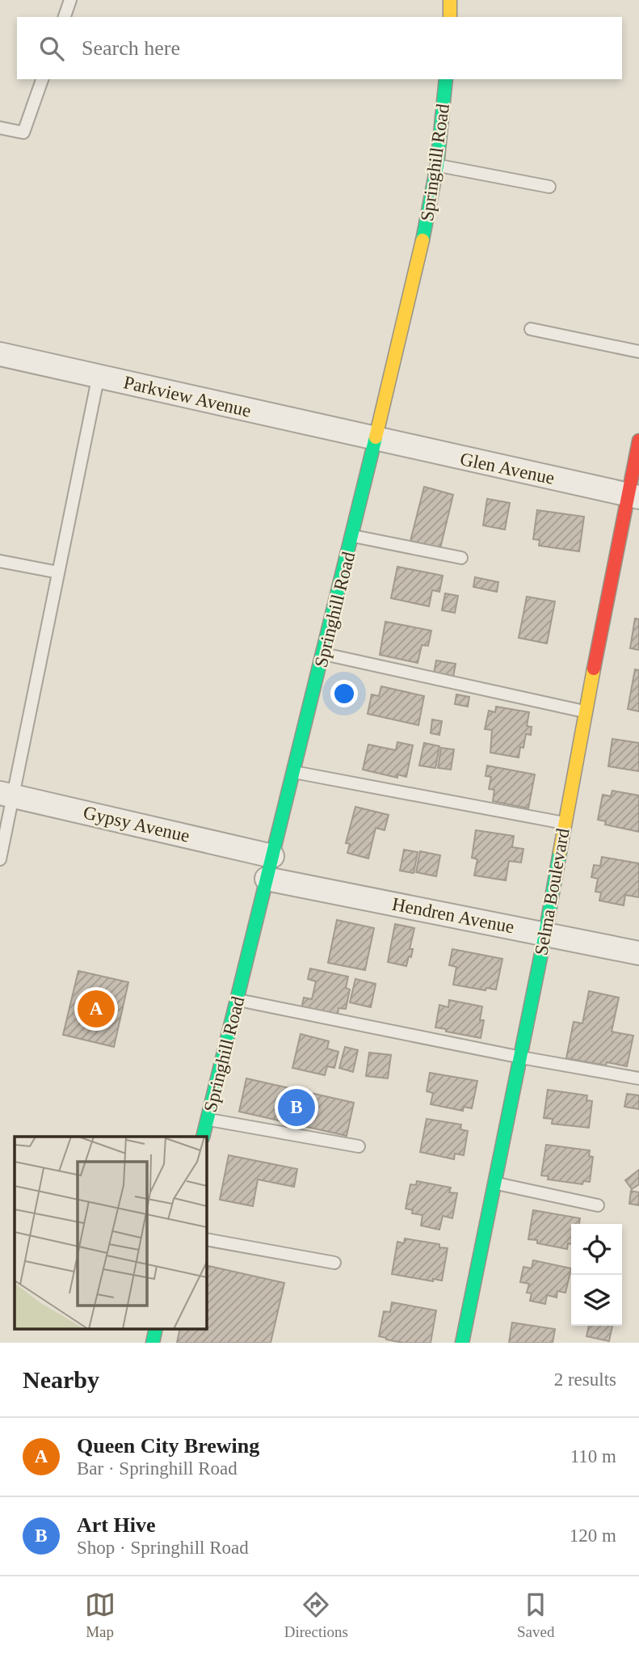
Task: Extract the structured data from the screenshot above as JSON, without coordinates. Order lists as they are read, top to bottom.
{
  "streets": {
    "street": [
      "Springhill Road",
      "Parkview Avenue",
      "Glen Avenue",
      "Gypsy Avenue",
      "Selma Boulevard",
      "Hendren Avenue"
    ]
  },
  "crossings": [
    ["Springhill Road", "Parkview Avenue"],
    ["Springhill Road", "Glen Avenue"],
    ["Springhill Road", "Gypsy Avenue"],
    ["Springhill Road", "Hendren Avenue"],
    ["Parkview Avenue", "Glen Avenue"],
    ["Glen Avenue", "Selma Boulevard"],
    ["Selma Boulevard", "Hendren Avenue"]
  ],
  "page": {
    "search": "Search here",
    "pins": ["A", "B"],
    "heading": ["Nearby", "2 results"],
    "list": [
      {
        "mark": "A",
        "name": "Queen City Brewing",
        "note": "Bar · Springhill Road",
        "value": "110 m"
      },
      {
        "mark": "B",
        "name": "Art Hive",
        "note": "Shop · Springhill Road",
        "value": "120 m"
      }
    ],
    "nav": ["Map", "Directions", "Saved"]
  }
}
